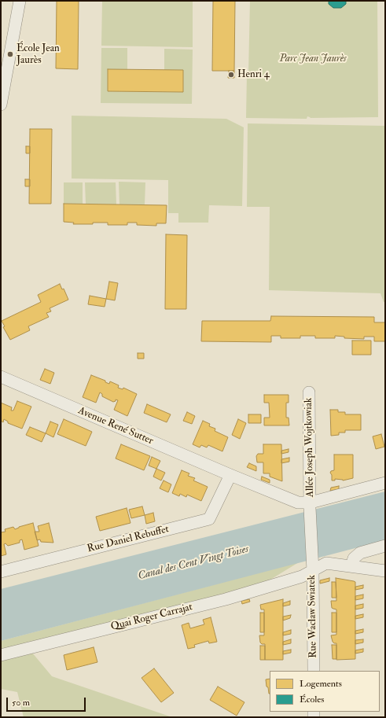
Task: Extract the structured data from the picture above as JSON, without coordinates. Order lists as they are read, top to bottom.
{
  "streets": {
    "street": [
      "Avenue René Sutter",
      "Allée Joseph Wojtkowiak",
      "Rue Daniel Rebuffet",
      "Rue Waclaw Swiatek",
      "Quai Roger Carrajat"
    ]
  },
  "crossings": [
    ["Avenue René Sutter", "Allée Joseph Wojtkowiak"],
    ["Avenue René Sutter", "Rue Daniel Rebuffet"],
    ["Allée Joseph Wojtkowiak", "Rue Waclaw Swiatek"],
    ["Allée Joseph Wojtkowiak", "Quai Roger Carrajat"],
    ["Rue Waclaw Swiatek", "Quai Roger Carrajat"]
  ],
  "water": ["Canal des Cent Vingt Toises"],
  "parks": ["Parc Jean Jaurès"],
  "places": ["École Jean Jaurès", "Henri 4"],
  "legend": ["Logements", "Écoles"],
  "scale_bar": "50 m"
}
